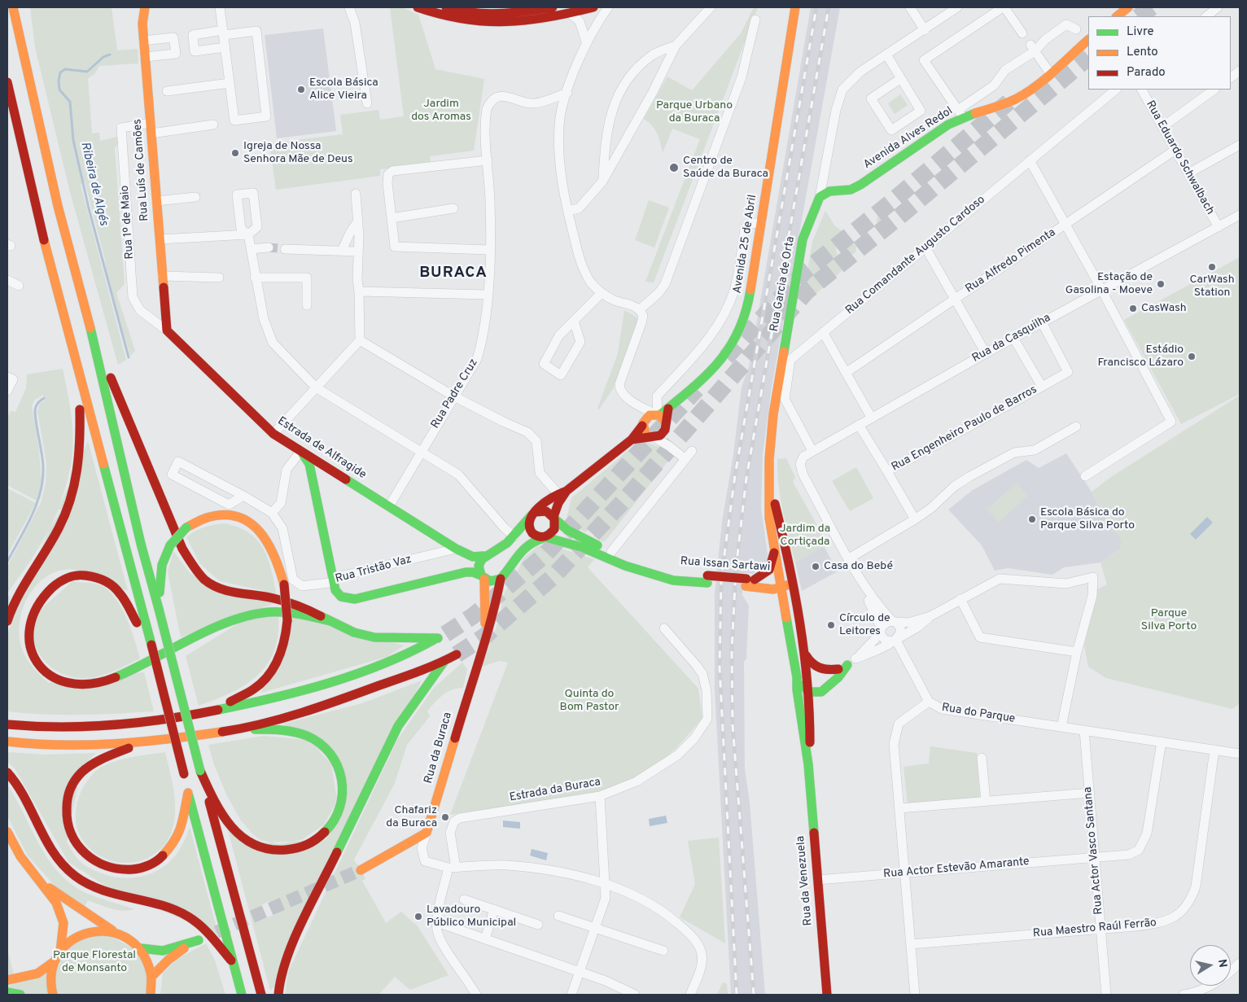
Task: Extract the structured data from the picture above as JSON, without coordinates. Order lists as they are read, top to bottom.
{
  "streets": {
    "main road": [
      "Avenida Alves Redol",
      "Rua Luís de Camões",
      "Avenida 25 de Abril",
      "Rua Garcia de Orta",
      "Estrada de Alfragide",
      "Rua Issan Sartawi",
      "Rua da Buraca",
      "Rua da Venezuela"
    ],
    "street": [
      "Rua Eduardo Schwalbach",
      "Rua 1º de Maio",
      "Rua Comandante Augusto Cardoso",
      "Rua Alfredo Pimenta",
      "Rua da Casquilha",
      "Rua Padre Cruz",
      "Rua Engenheiro Paulo de Barros",
      "Rua Tristão Vaz",
      "Rua do Parque",
      "Estrada da Buraca",
      "Rua Actor Vasco Santana",
      "Rua Actor Estevão Amarante",
      "Rua Maestro Raúl Ferrão"
    ]
  },
  "crossings": [
    ["Avenida Alves Redol", "Rua Garcia de Orta"],
    ["Rua Eduardo Schwalbach", "Rua Alfredo Pimenta"],
    ["Rua Eduardo Schwalbach", "Rua da Casquilha"],
    ["Rua Luís de Camões", "Rua 1º de Maio"],
    ["Rua Luís de Camões", "Estrada de Alfragide"],
    ["Rua 1º de Maio", "Estrada de Alfragide"],
    ["Rua Comandante Augusto Cardoso", "Rua da Casquilha"],
    ["Rua Garcia de Orta", "Rua Issan Sartawi"],
    ["Rua Garcia de Orta", "Rua da Venezuela"],
    ["Rua da Casquilha", "Rua Engenheiro Paulo de Barros"],
    ["Rua Padre Cruz", "Estrada de Alfragide"],
    ["Estrada de Alfragide", "Rua Tristão Vaz"],
    ["Estrada de Alfragide", "Rua da Buraca"],
    ["Rua Issan Sartawi", "Rua da Venezuela"],
    ["Rua do Parque", "Rua Actor Vasco Santana"],
    ["Rua do Parque", "Rua Actor Estevão Amarante"],
    ["Rua do Parque", "Rua Maestro Raúl Ferrão"],
    ["Rua da Buraca", "Estrada da Buraca"],
    ["Rua Actor Vasco Santana", "Rua Actor Estevão Amarante"],
    ["Rua Actor Vasco Santana", "Rua Maestro Raúl Ferrão"],
    ["Rua Actor Estevão Amarante", "Rua da Venezuela"]
  ],
  "districts": ["BURACA"],
  "water": ["Ribeira de Algés"],
  "parks": [
    "Jardim dos Aromas",
    "Parque Urbano da Buraca",
    "Jardim da Cortiçada",
    "Parque Silva Porto",
    "Quinta do Bom Pastor",
    "Parque Florestal de Monsanto"
  ],
  "places": [
    "Escola Básica Alice Vieira",
    "Igreja de Nossa Senhora Mãe de Deus",
    "Centro de Saúde da Buraca",
    "CarWash Station",
    "Estação de Gasolina - Moeve",
    "CasWash",
    "Estádio Francisco Lázaro",
    "Escola Básica do Parque Silva Porto",
    "Casa do Bebé",
    "Círculo de Leitores",
    "Chafariz da Buraca",
    "Lavadouro Público Municipal"
  ],
  "legend": ["Livre", "Lento", "Parado"],
  "north": "right"
}
